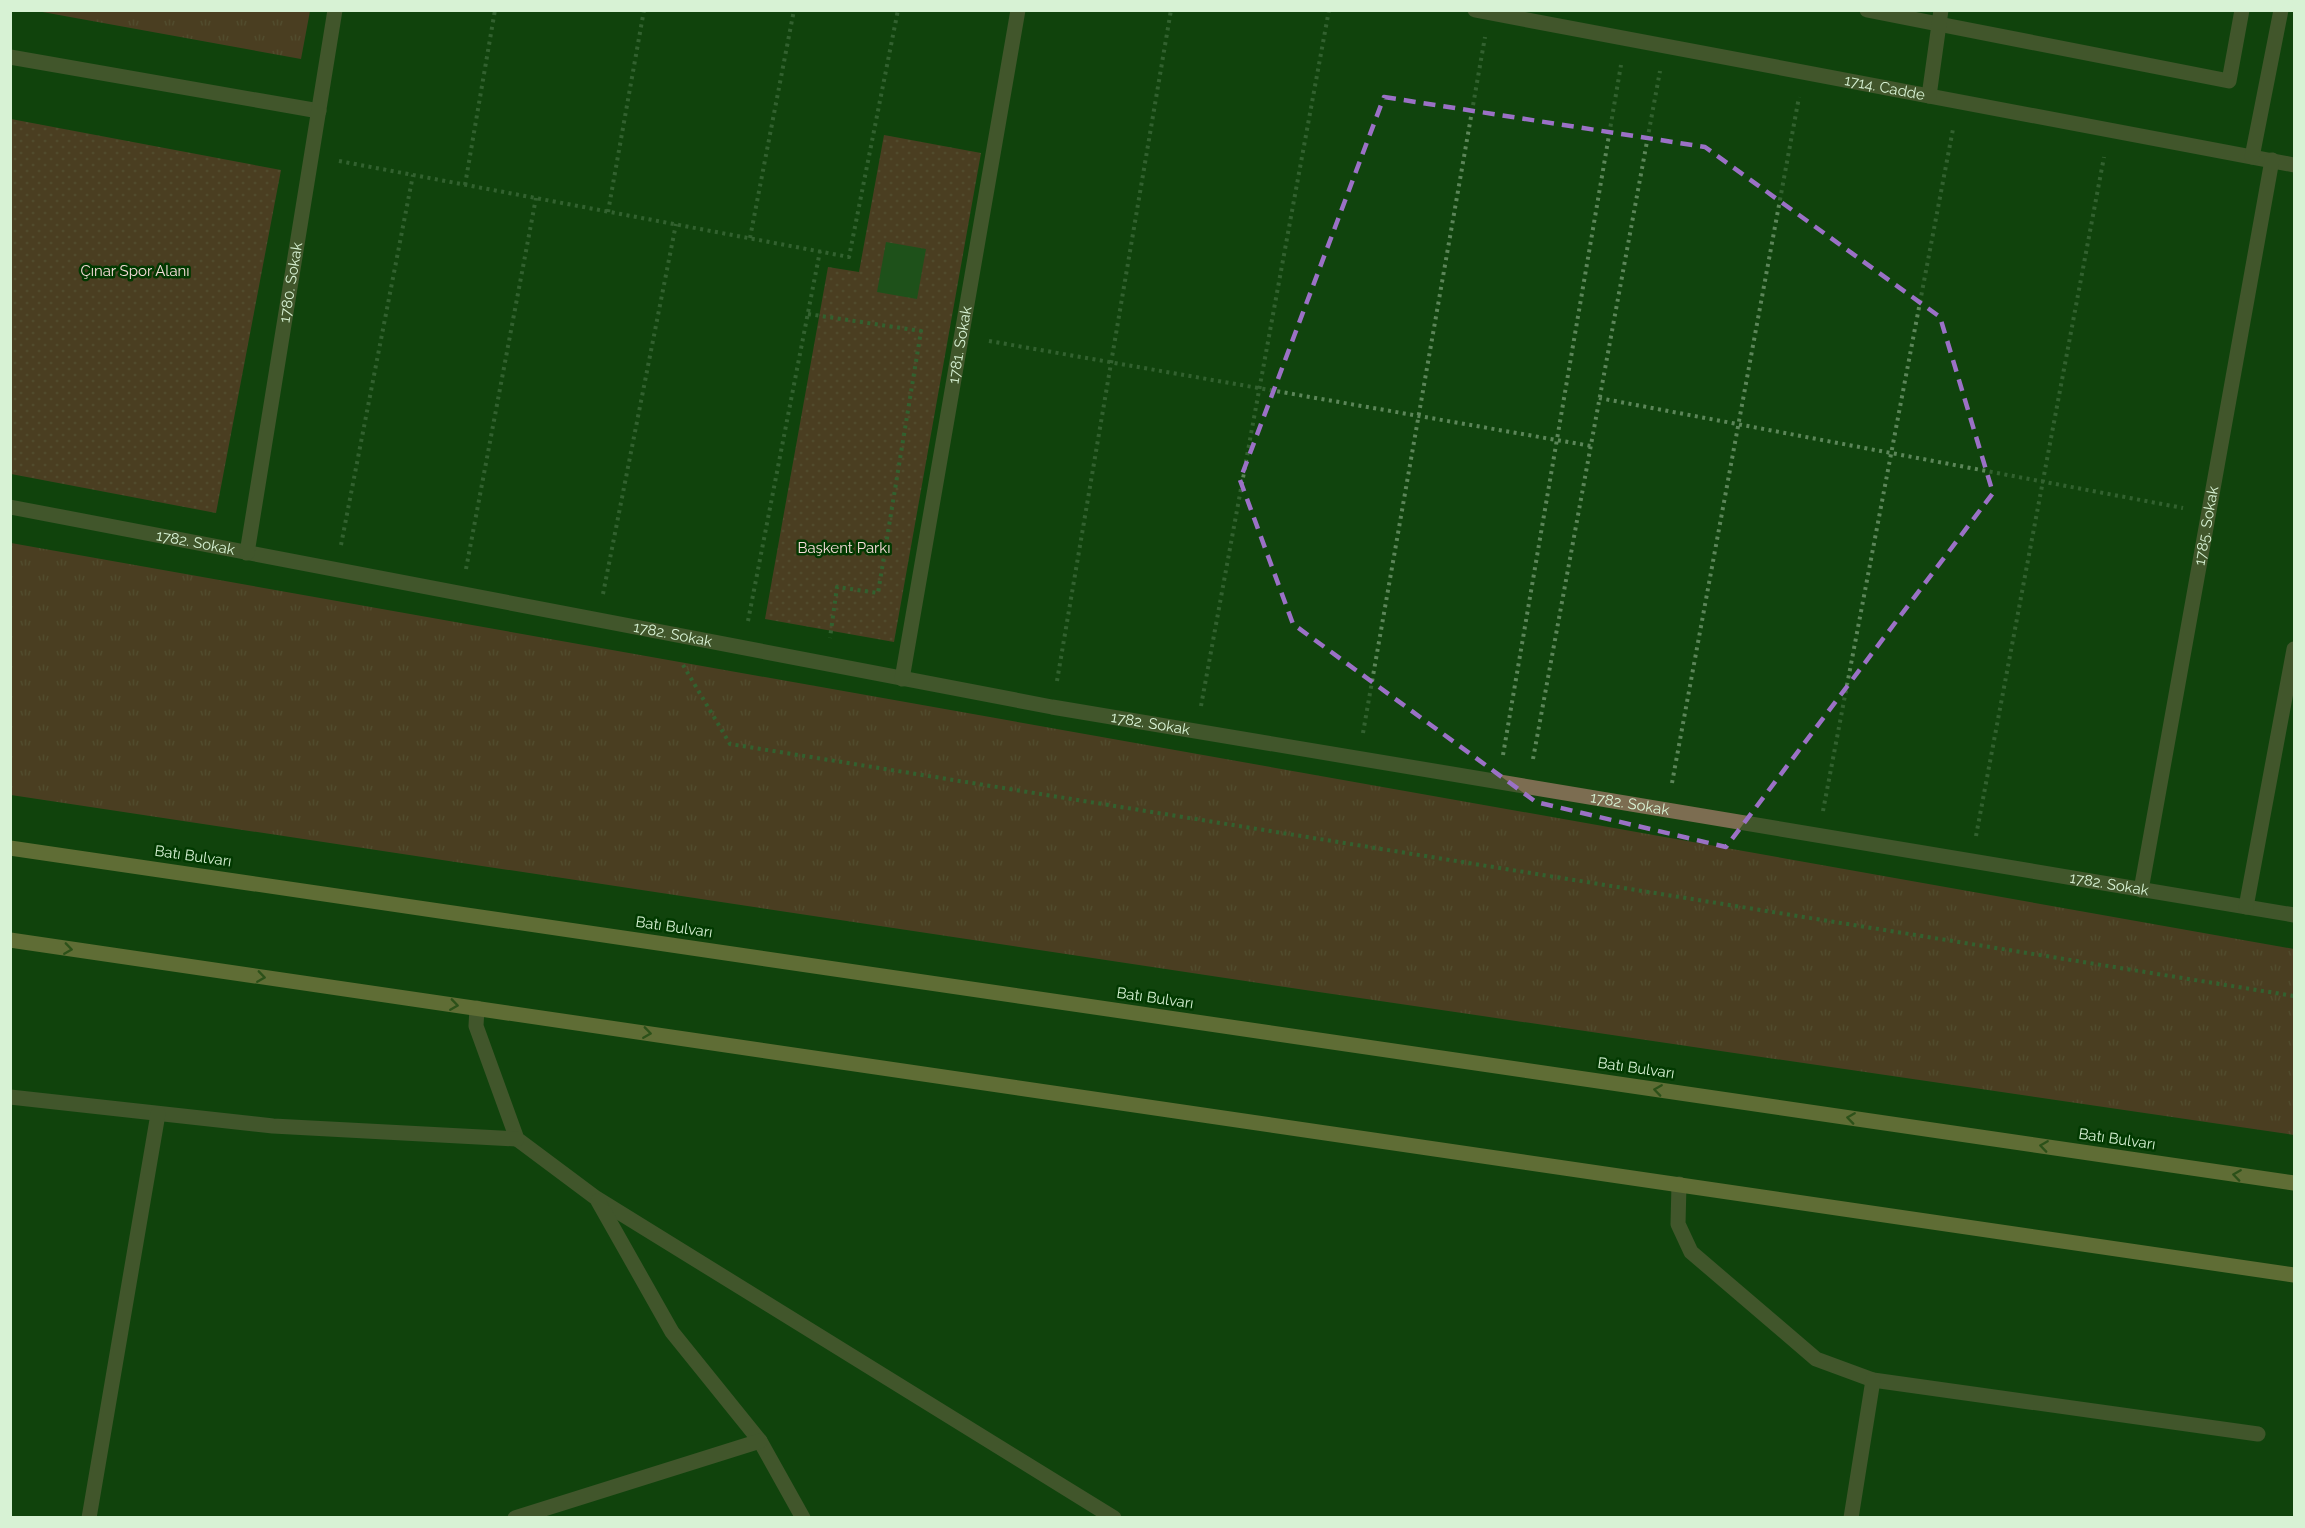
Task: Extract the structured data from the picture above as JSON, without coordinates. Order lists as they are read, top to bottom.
{
  "streets": {
    "main road": ["Batı Bulvarı"],
    "street": [
      "1714. Cadde",
      "1780. Sokak",
      "1781. Sokak",
      "1785. Sokak",
      "1782. Sokak"
    ]
  },
  "crossings": [
    ["1714. Cadde", "1785. Sokak"],
    ["1780. Sokak", "1782. Sokak"],
    ["1781. Sokak", "1782. Sokak"],
    ["1785. Sokak", "1782. Sokak"]
  ],
  "parks": ["Çınar Spor Alanı", "Başkent Parkı"]
}
